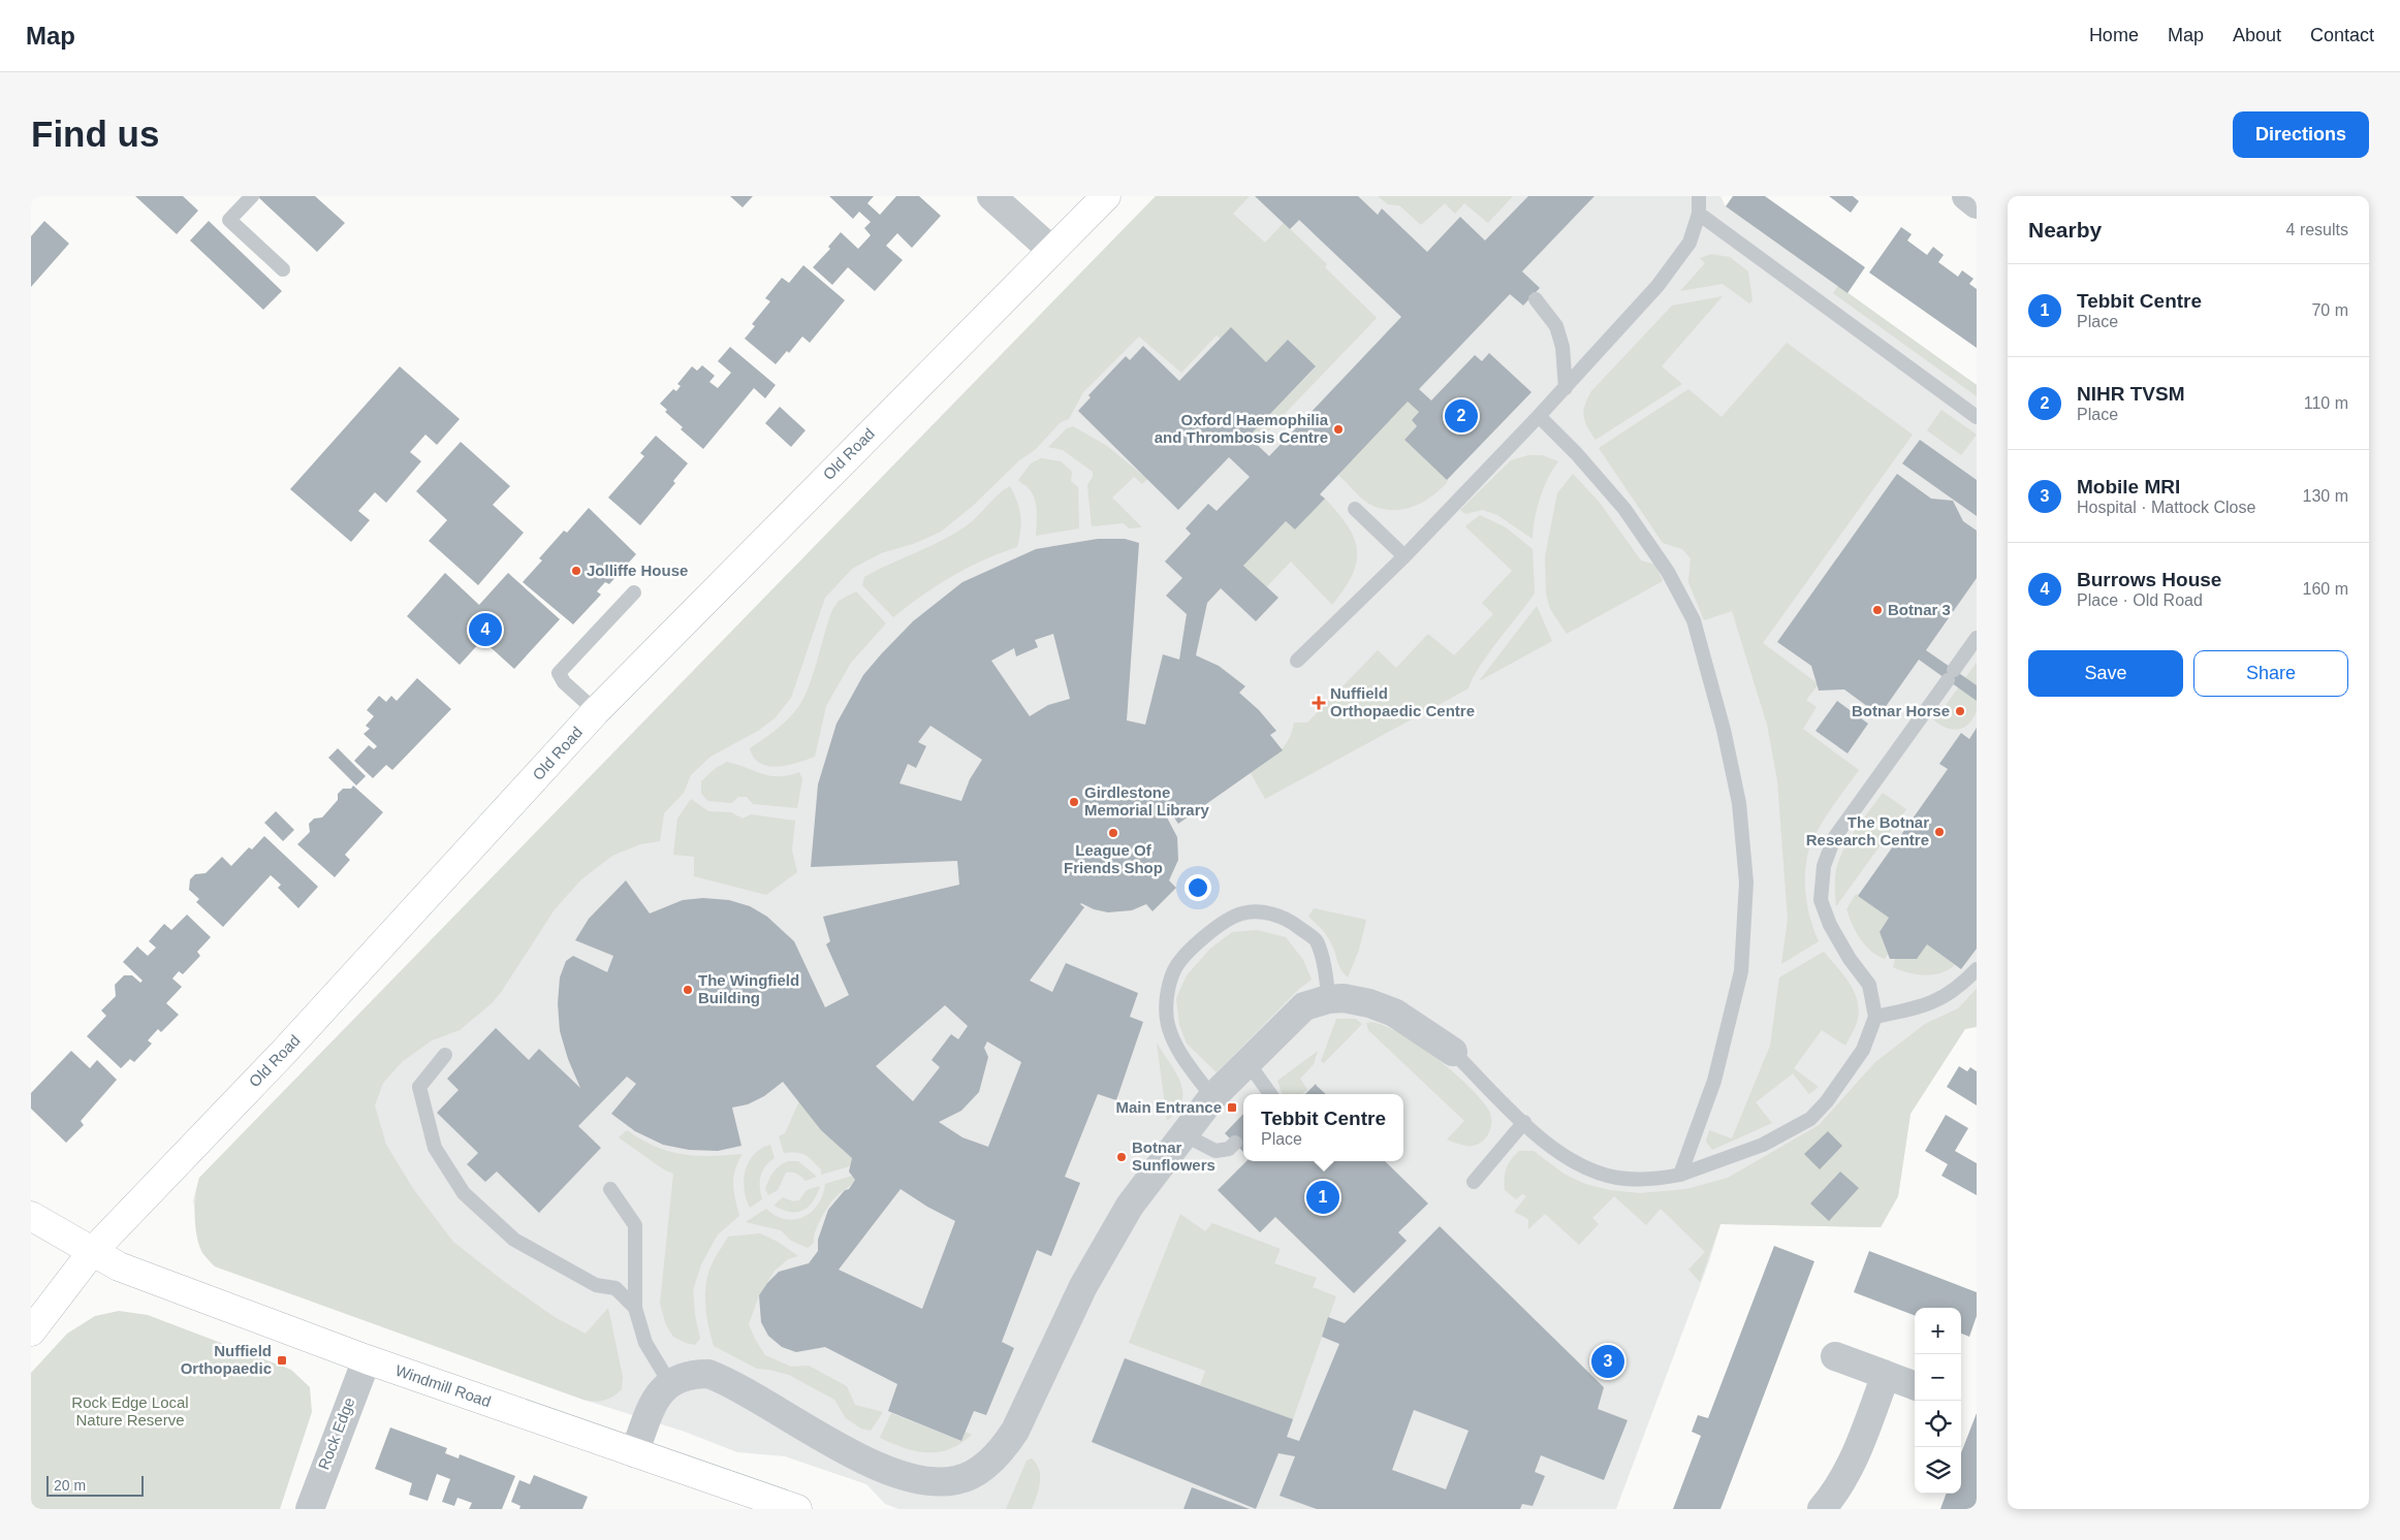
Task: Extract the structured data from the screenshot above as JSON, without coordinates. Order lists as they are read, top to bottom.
{
  "streets": {
    "street": ["Old Road", "Windmill Road", "Rock Edge"]
  },
  "crossings": [
    ["Old Road", "Windmill Road"],
    ["Windmill Road", "Rock Edge"]
  ],
  "parks": ["Rock Edge Local Nature Reserve"],
  "places": {
    "other": [
      "Oxford Haemophilia and Thrombosis Centre",
      "Jolliffe House",
      "Botnar 3",
      "Botnar Horse",
      "Girdlestone Memorial Library",
      "The Botnar Research Centre",
      "League Of Friends Shop",
      "The Wingfield Building",
      "Botnar Sunflowers"
    ],
    "health": ["Nuffield Orthopaedic Centre"],
    "transit": ["Main Entrance", "Nuffield Orthopaedic"]
  },
  "scale_bar": "20 m",
  "page": {
    "header": "Map",
    "nav": [
      "Home",
      "Map",
      "About",
      "Contact"
    ],
    "buttons": [
      "Directions",
      ["Save", "Share"]
    ],
    "title": "Find us",
    "heading": ["Nearby", "4 results"],
    "list": [
      {
        "mark": "1",
        "name": "Tebbit Centre",
        "note": "Place",
        "value": "70 m"
      },
      {
        "mark": "2",
        "name": "NIHR TVSM",
        "note": "Place",
        "value": "110 m"
      },
      {
        "mark": "3",
        "name": "Mobile MRI",
        "note": "Hospital · Mattock Close",
        "value": "130 m"
      },
      {
        "mark": "4",
        "name": "Burrows House",
        "note": "Place · Old Road",
        "value": "160 m"
      }
    ],
    "pins": [
      "2",
      "4",
      "1",
      "3"
    ],
    "popup": ["Tebbit Centre", "Place"],
    "map_buttons": ["+", "−"],
    "scale": "20 m"
  }
}
